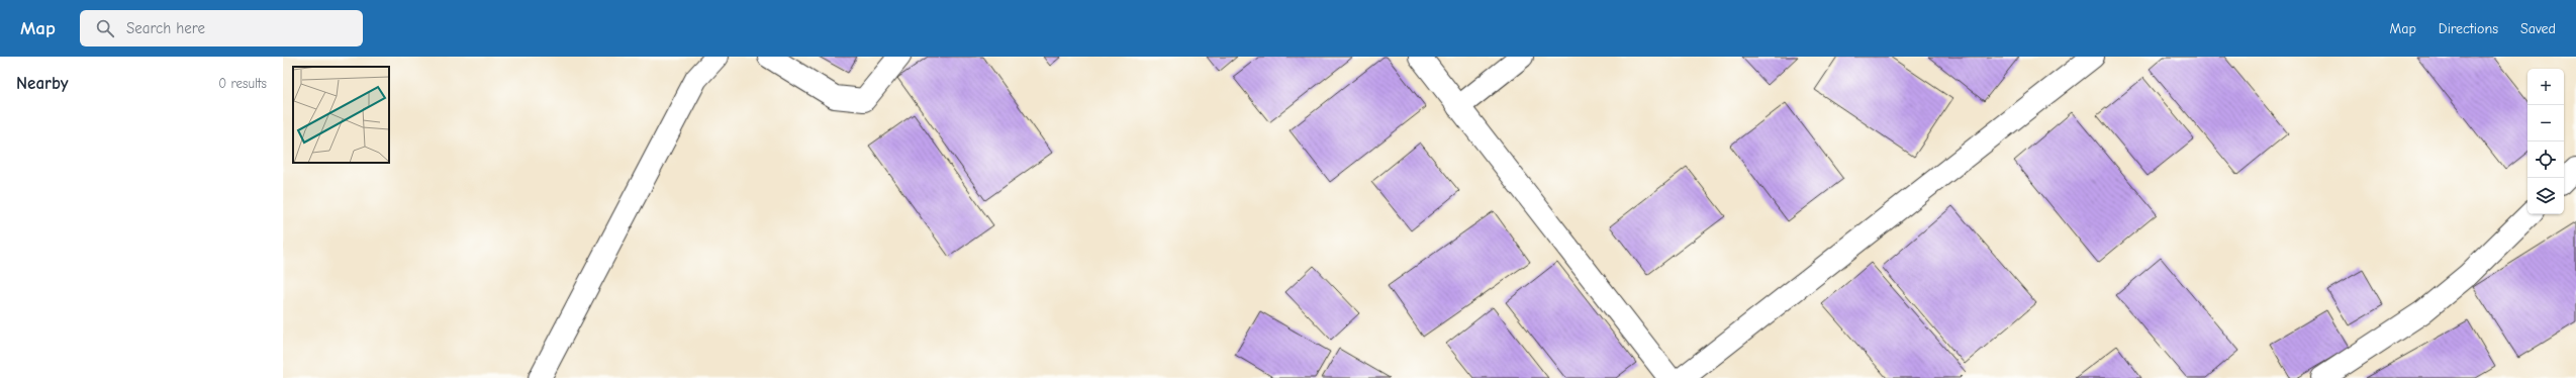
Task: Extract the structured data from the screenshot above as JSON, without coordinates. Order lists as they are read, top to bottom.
{
  "page": {
    "header": "Map",
    "search": "Search here",
    "nav": ["Map", "Directions", "Saved"],
    "heading": ["Nearby", "0 results"],
    "map_buttons": ["+", "−"]
  }
}
